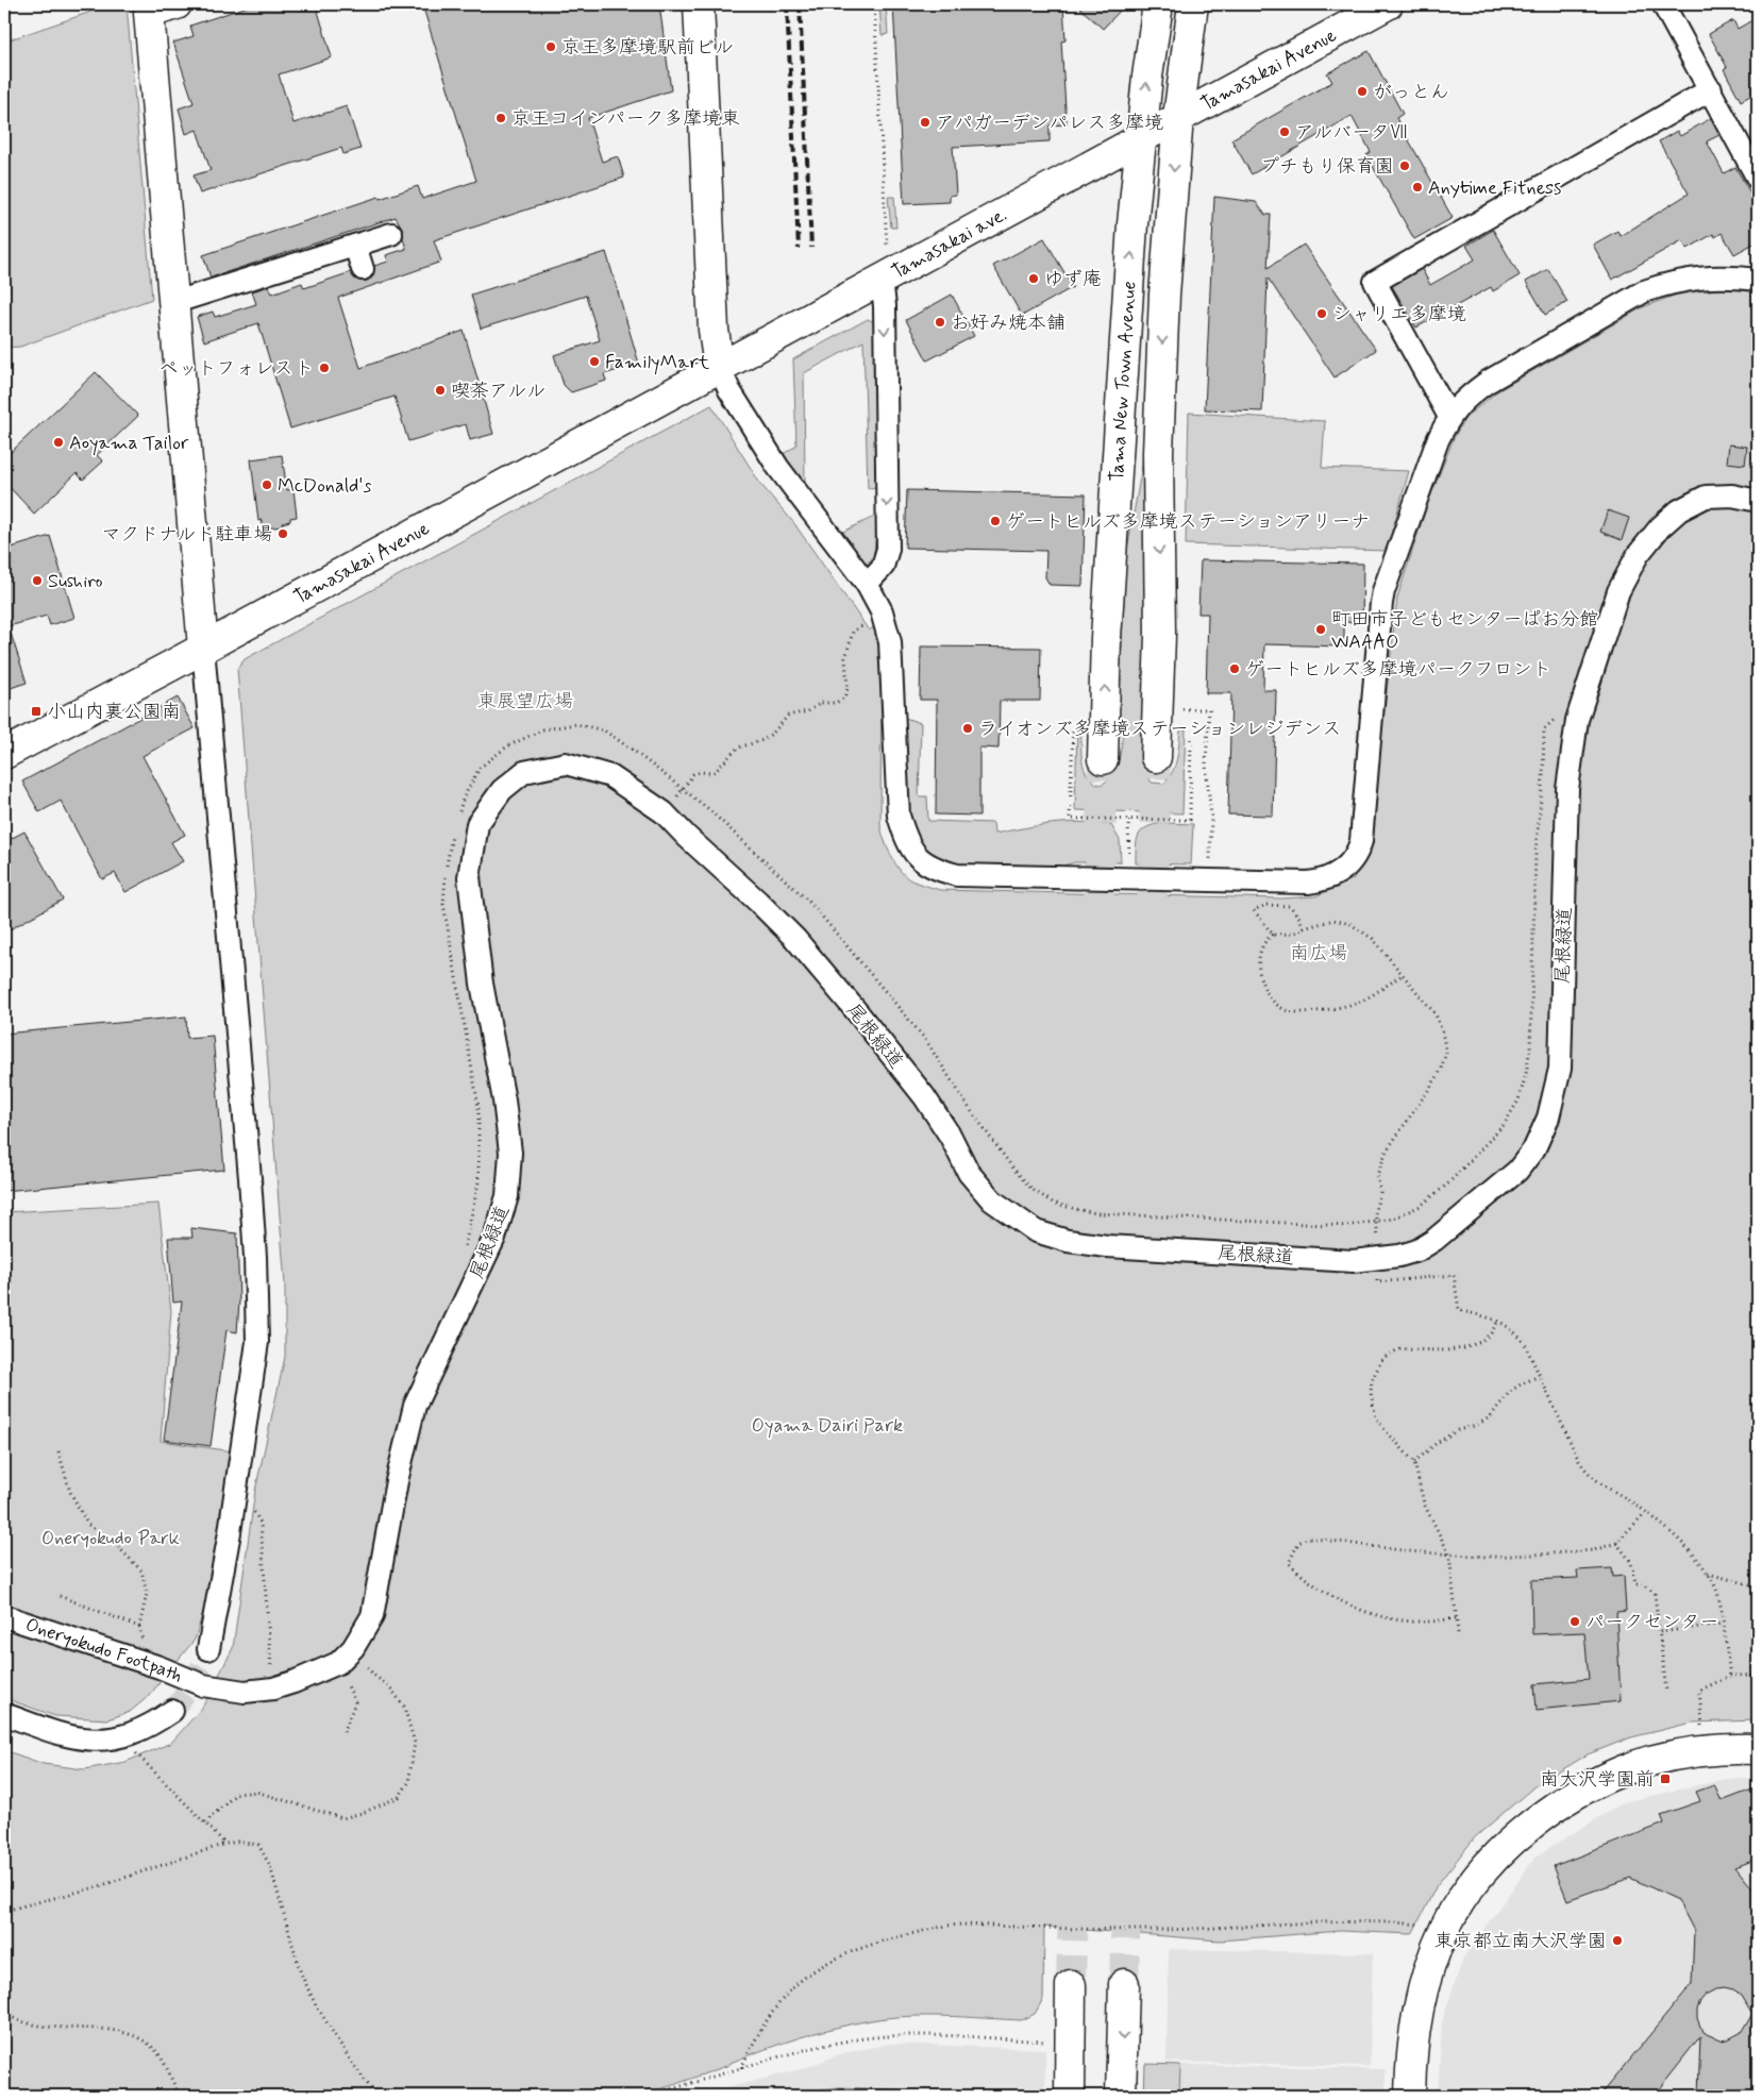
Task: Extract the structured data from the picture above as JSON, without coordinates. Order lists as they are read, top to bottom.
{
  "streets": {
    "street": [
      "Tamasakai Avenue",
      "Tamasakai ave.",
      "Tama New Town Avenue",
      "尾根緑道",
      "Oneryokudo Footpath"
    ]
  },
  "crossings": [
    ["Tamasakai Avenue", "Tamasakai ave."],
    ["Tamasakai Avenue", "Tama New Town Avenue"],
    ["Tamasakai ave.", "Tama New Town Avenue"]
  ],
  "parks": [
    "東展望広場",
    "南広場",
    "Oyama Dairi Park",
    "Oneryokudo Park"
  ],
  "places": {
    "other": [
      "京王多摩境駅前ビル",
      "がっとん",
      "京王コインパーク多摩境東",
      "アパガーデンパレス多摩境",
      "アルバータⅦ",
      "プチもり保育園",
      "Anytime Fitness",
      "ゆず庵",
      "シャリエ多摩境",
      "お好み焼本舗",
      "FamilyMart",
      "ペットフォレスト",
      "喫茶アルル",
      "Aoyama Tailor",
      "McDonald's",
      "ゲートヒルズ多摩境ステーションアリーナ",
      "マクドナルド駐車場",
      "Sushiro",
      "町田市子どもセンターぱお分館 WAAAO",
      "ゲートヒルズ多摩境パークフロント",
      "ライオンズ多摩境ステーションレジデンス",
      "パークセンター",
      "東京都立南大沢学園"
    ],
    "transit": ["小山内裏公園南", "南大沢学園前"]
  }
}
